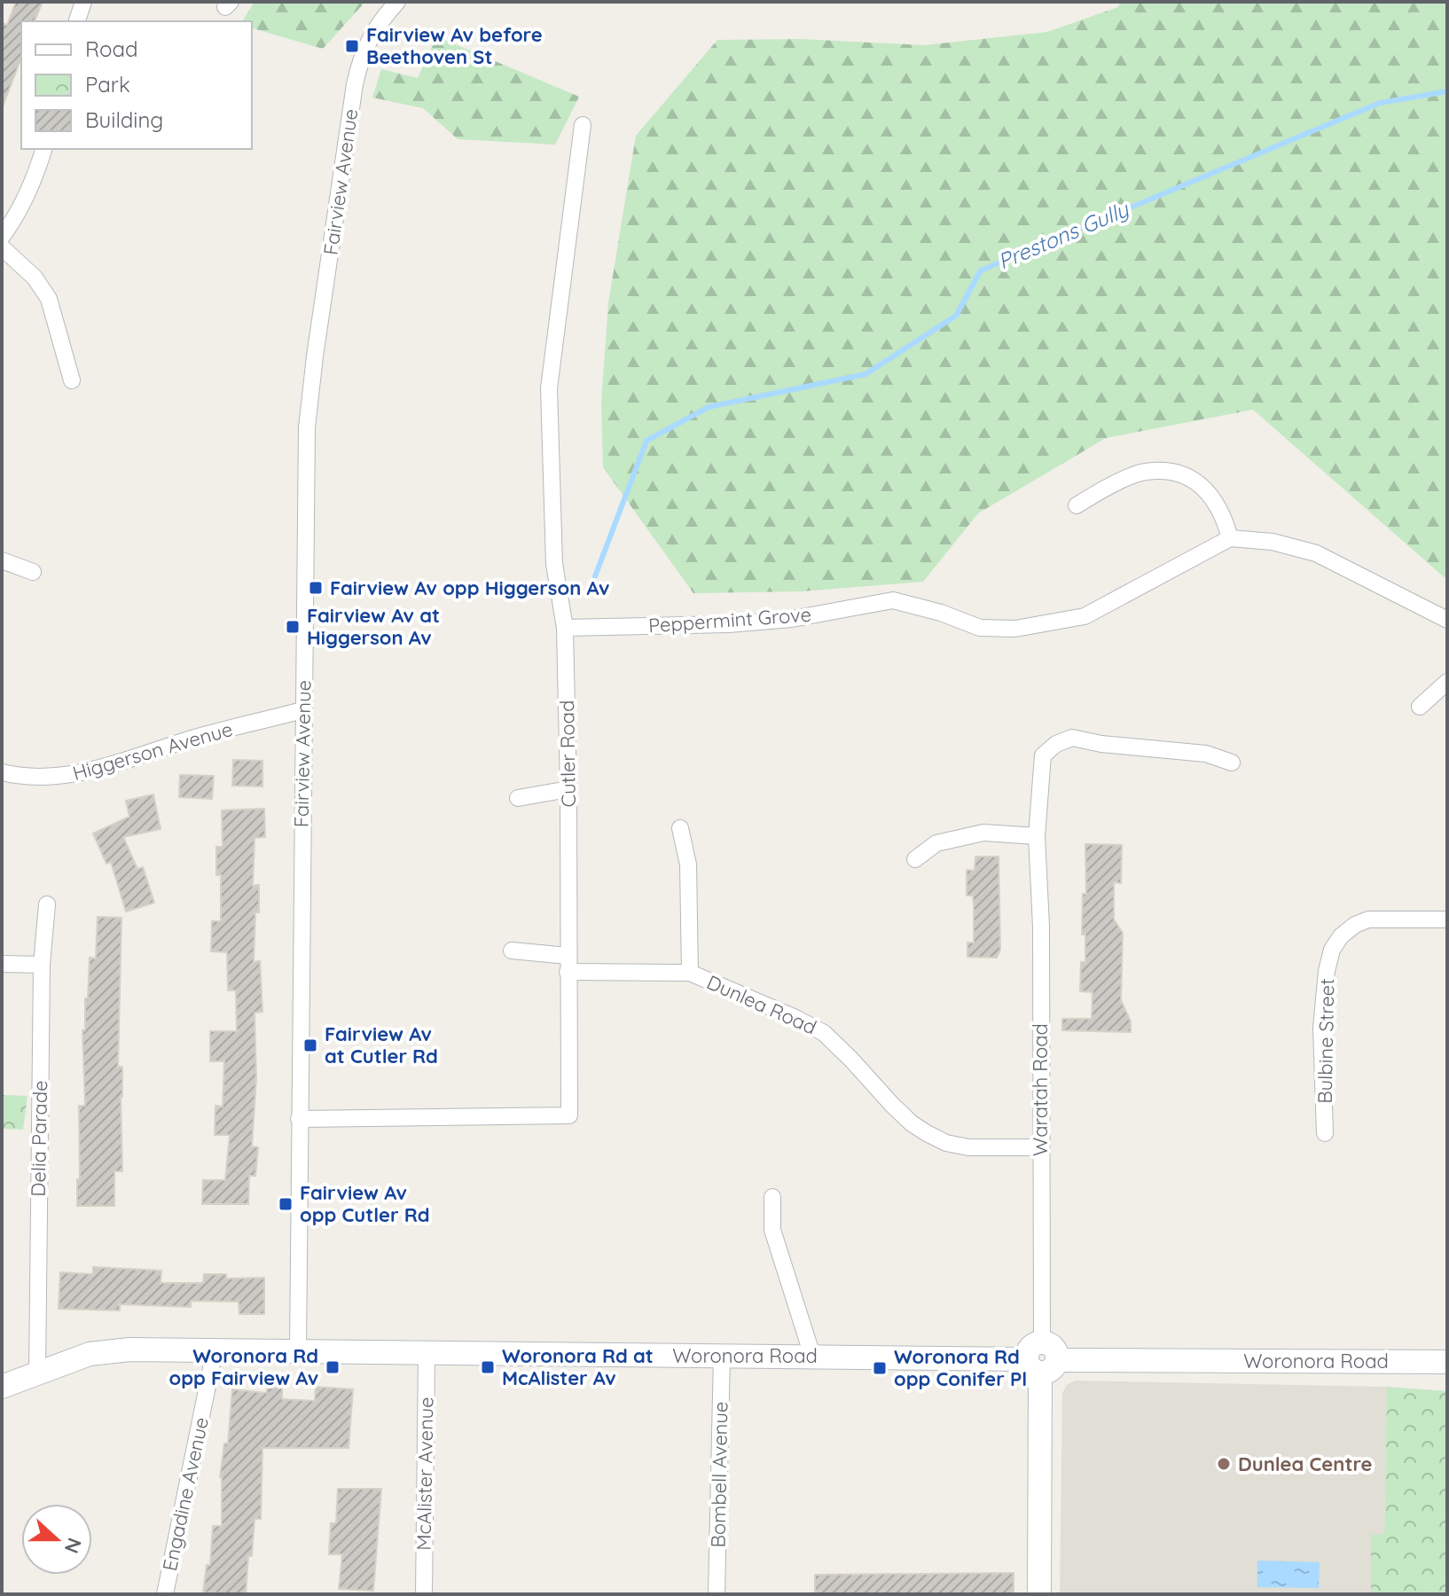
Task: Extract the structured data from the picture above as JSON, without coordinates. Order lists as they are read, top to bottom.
{
  "streets": {
    "street": [
      "Fairview Avenue",
      "Peppermint Grove",
      "Higgerson Avenue",
      "Cutler Road",
      "Dunlea Road",
      "Bulbine Street",
      "Waratah Road",
      "Delia Parade",
      "Woronora Road",
      "McAlister Avenue",
      "Bombell Avenue",
      "Engadine Avenue"
    ]
  },
  "crossings": [
    ["Fairview Avenue", "Higgerson Avenue"],
    ["Fairview Avenue", "Cutler Road"],
    ["Fairview Avenue", "Woronora Road"],
    ["Peppermint Grove", "Cutler Road"],
    ["Cutler Road", "Dunlea Road"],
    ["Dunlea Road", "Waratah Road"],
    ["Waratah Road", "Woronora Road"],
    ["Delia Parade", "Woronora Road"],
    ["Woronora Road", "McAlister Avenue"],
    ["Woronora Road", "Bombell Avenue"],
    ["Woronora Road", "Engadine Avenue"]
  ],
  "water": ["Prestons Gully"],
  "places": {
    "transit": [
      "Fairview Av before Beethoven St",
      "Fairview Av opp Higgerson Av",
      "Fairview Av at Higgerson Av",
      "Fairview Av at Cutler Rd",
      "Fairview Av opp Cutler Rd",
      "Woronora Rd opp Fairview Av",
      "Woronora Rd at McAlister Av",
      "Woronora Rd opp Conifer Pl"
    ],
    "other": ["Dunlea Centre"]
  },
  "legend": ["Road", "Park", "Building"],
  "north": "right"
}
